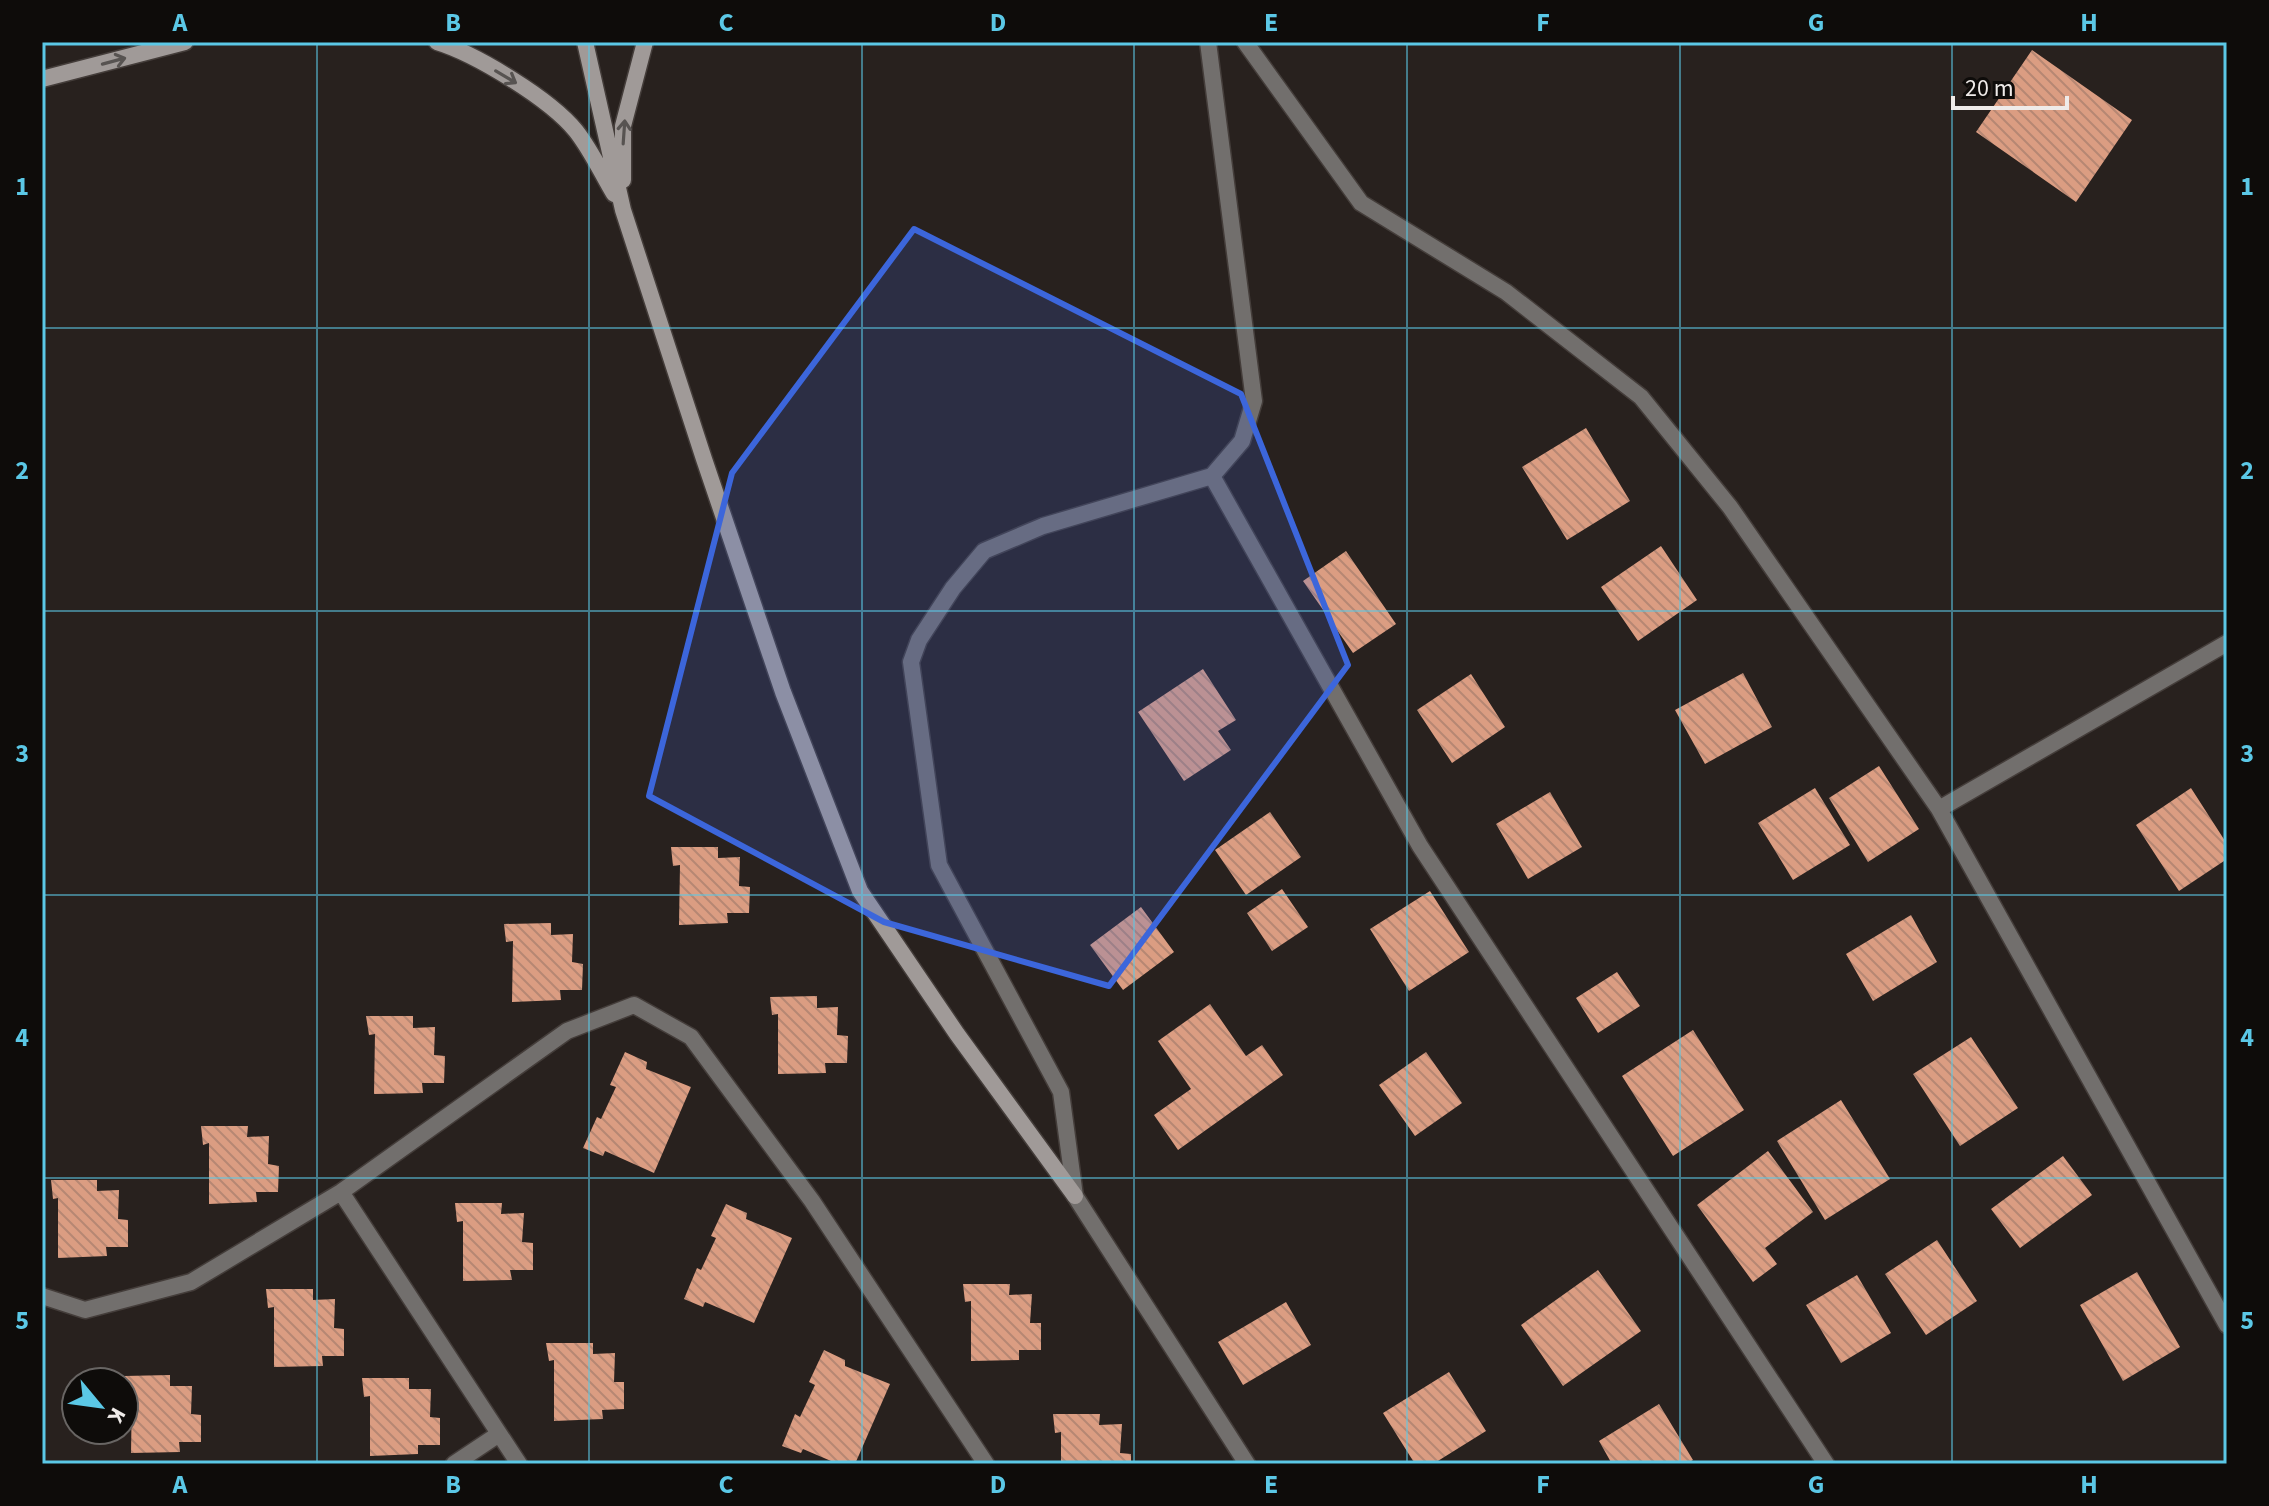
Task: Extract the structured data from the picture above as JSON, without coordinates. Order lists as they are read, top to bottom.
{
  "scale_bar": "20 m",
  "north": "bottom right",
  "grid": {
    "columns": [
      "A",
      "B",
      "C",
      "D",
      "E",
      "F",
      "G",
      "H"
    ],
    "rows": [
      "1",
      "2",
      "3",
      "4",
      "5"
    ]
  }
}
